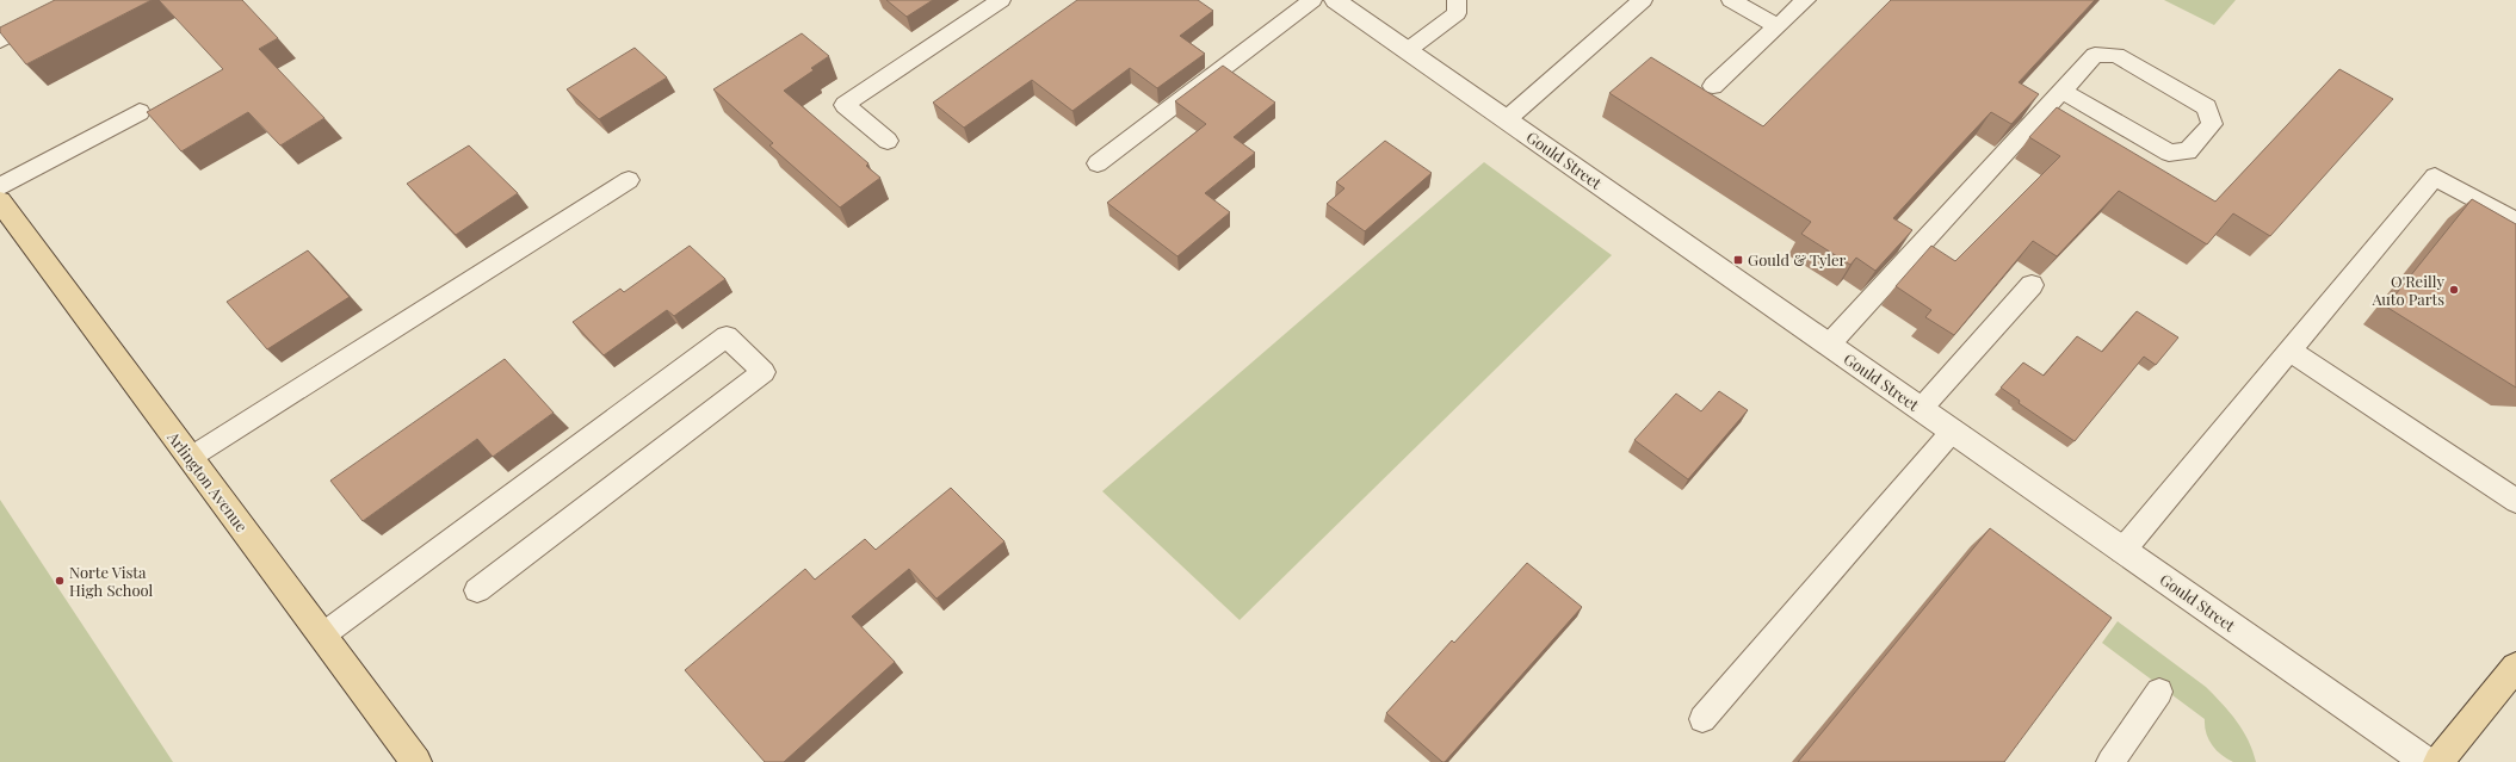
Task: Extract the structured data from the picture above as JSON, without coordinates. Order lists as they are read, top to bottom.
{
  "streets": {
    "main road": ["Arlington Avenue"],
    "street": ["Gould Street"]
  },
  "places": {
    "transit": ["Gould & Tyler"],
    "other": ["O'Reilly Auto Parts", "Norte Vista High School"]
  }
}
